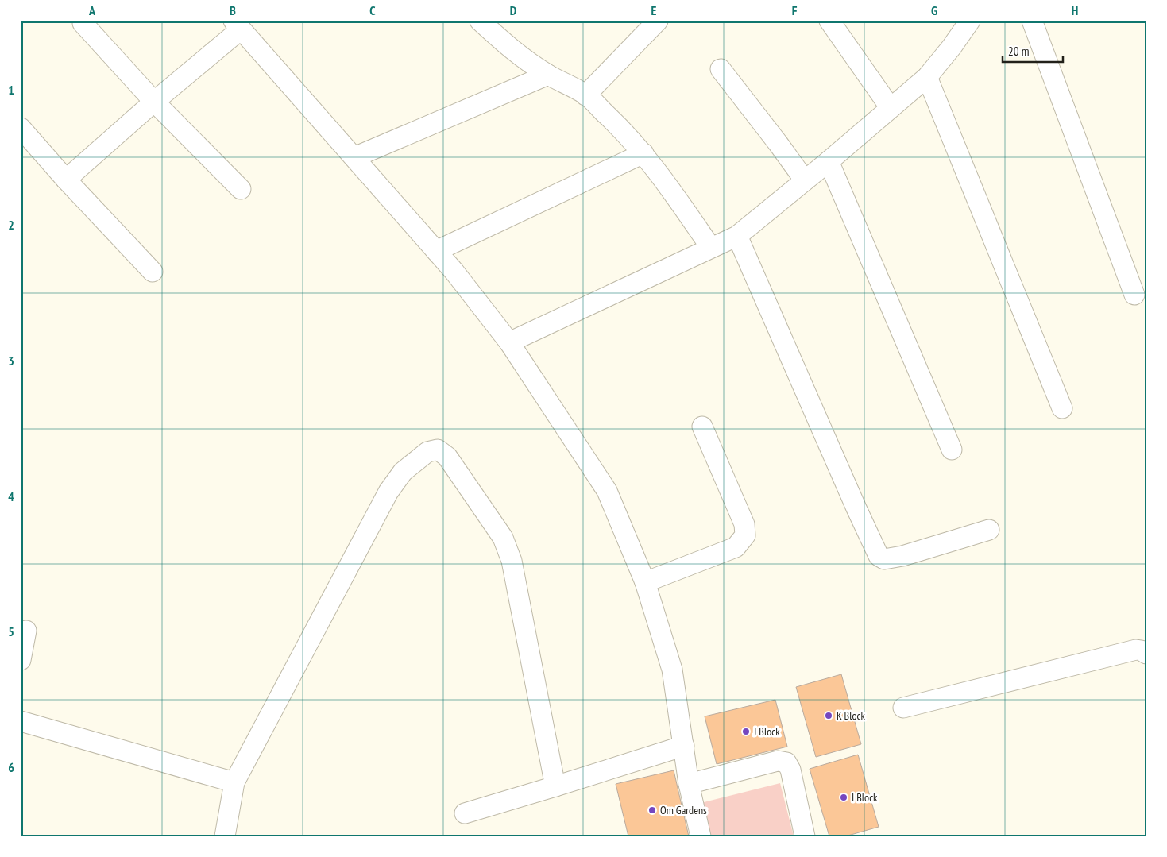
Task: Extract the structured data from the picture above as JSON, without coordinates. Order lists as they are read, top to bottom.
{
  "places": [
    "K Block",
    "J Block",
    "I Block",
    "Om Gardens"
  ],
  "scale_bar": "20 m",
  "grid": {
    "columns": [
      "A",
      "B",
      "C",
      "D",
      "E",
      "F",
      "G",
      "H"
    ],
    "rows": [
      "1",
      "2",
      "3",
      "4",
      "5",
      "6"
    ]
  }
}
